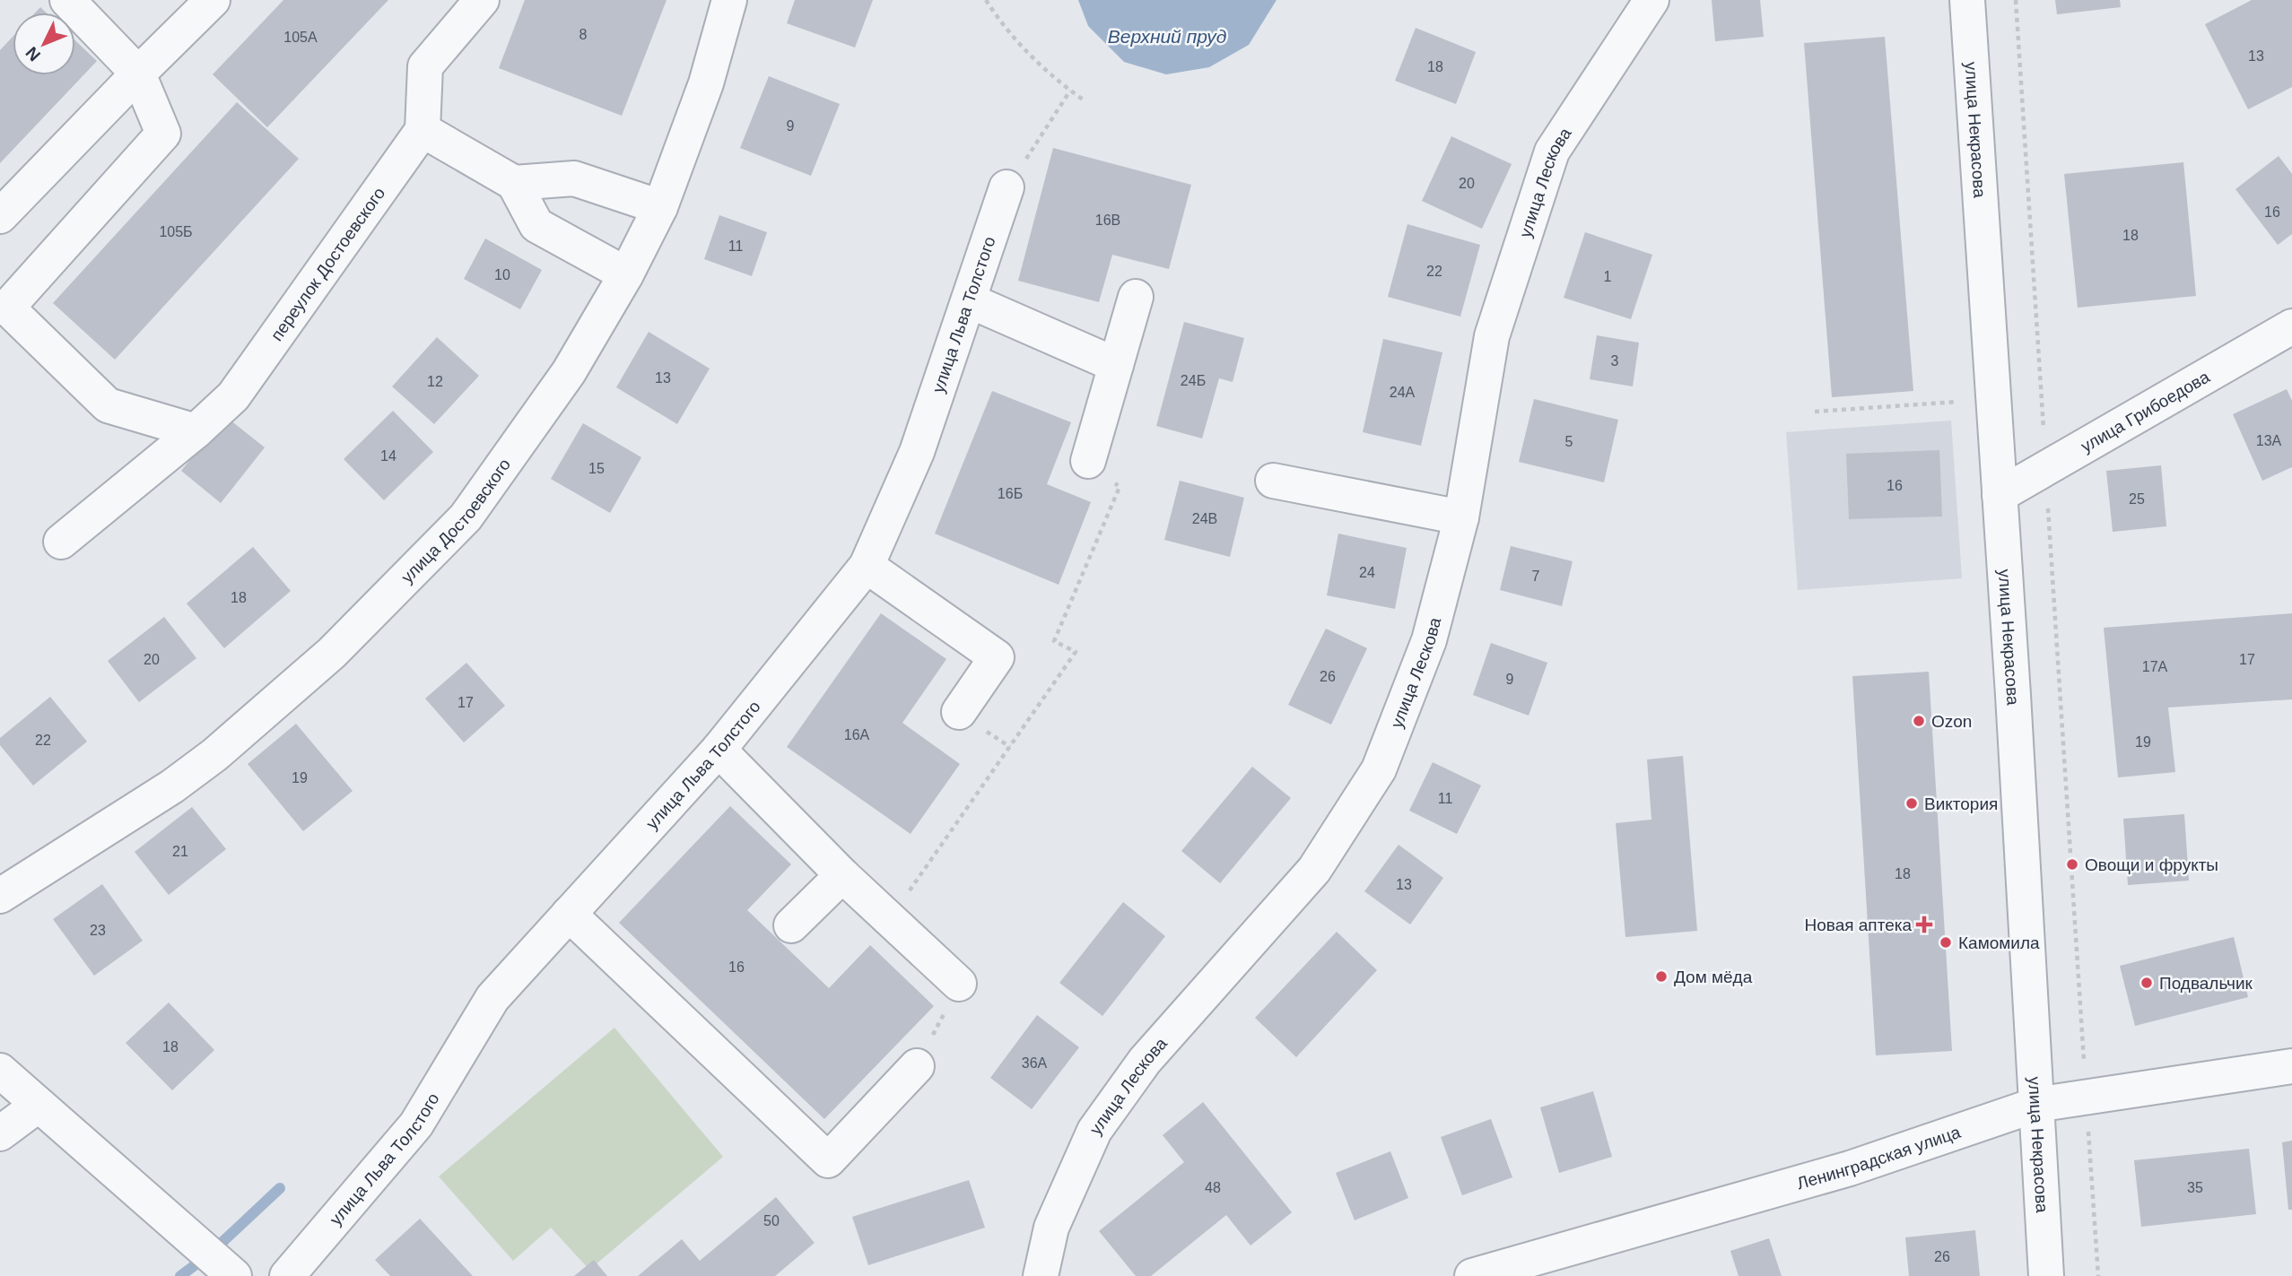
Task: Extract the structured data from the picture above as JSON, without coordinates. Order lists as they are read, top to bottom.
{
  "streets": {
    "street": [
      "улица Некрасова",
      "улица Лескова",
      "переулок Достоевского",
      "улица Льва Толстого",
      "улица Грибоедова",
      "улица Достоевского",
      "Ленинградская улица"
    ]
  },
  "crossings": [
    ["улица Некрасова", "улица Грибоедова"],
    ["улица Некрасова", "Ленинградская улица"]
  ],
  "water": ["Верхний пруд"],
  "places": {
    "other": [
      "Ozon",
      "Виктория",
      "Овощи и фрукты",
      "Камомила",
      "Дом мёда",
      "Подвальчик"
    ],
    "health": ["Новая аптека"]
  },
  "house_numbers": [
    "8",
    "105А",
    "13",
    "18",
    "9",
    "20",
    "16",
    "16В",
    "105Б",
    "18",
    "11",
    "22",
    "10",
    "1",
    "3",
    "13",
    "24Б",
    "12",
    "24А",
    "13А",
    "5",
    "14",
    "15",
    "16",
    "16Б",
    "25",
    "24В",
    "24",
    "7",
    "18",
    "20",
    "17",
    "17А",
    "26",
    "9",
    "17",
    "16А",
    "22",
    "19",
    "19",
    "11",
    "21",
    "18",
    "13",
    "23",
    "16",
    "18",
    "36А",
    "48",
    "35",
    "50",
    "26"
  ],
  "north": "bottom left"
}
